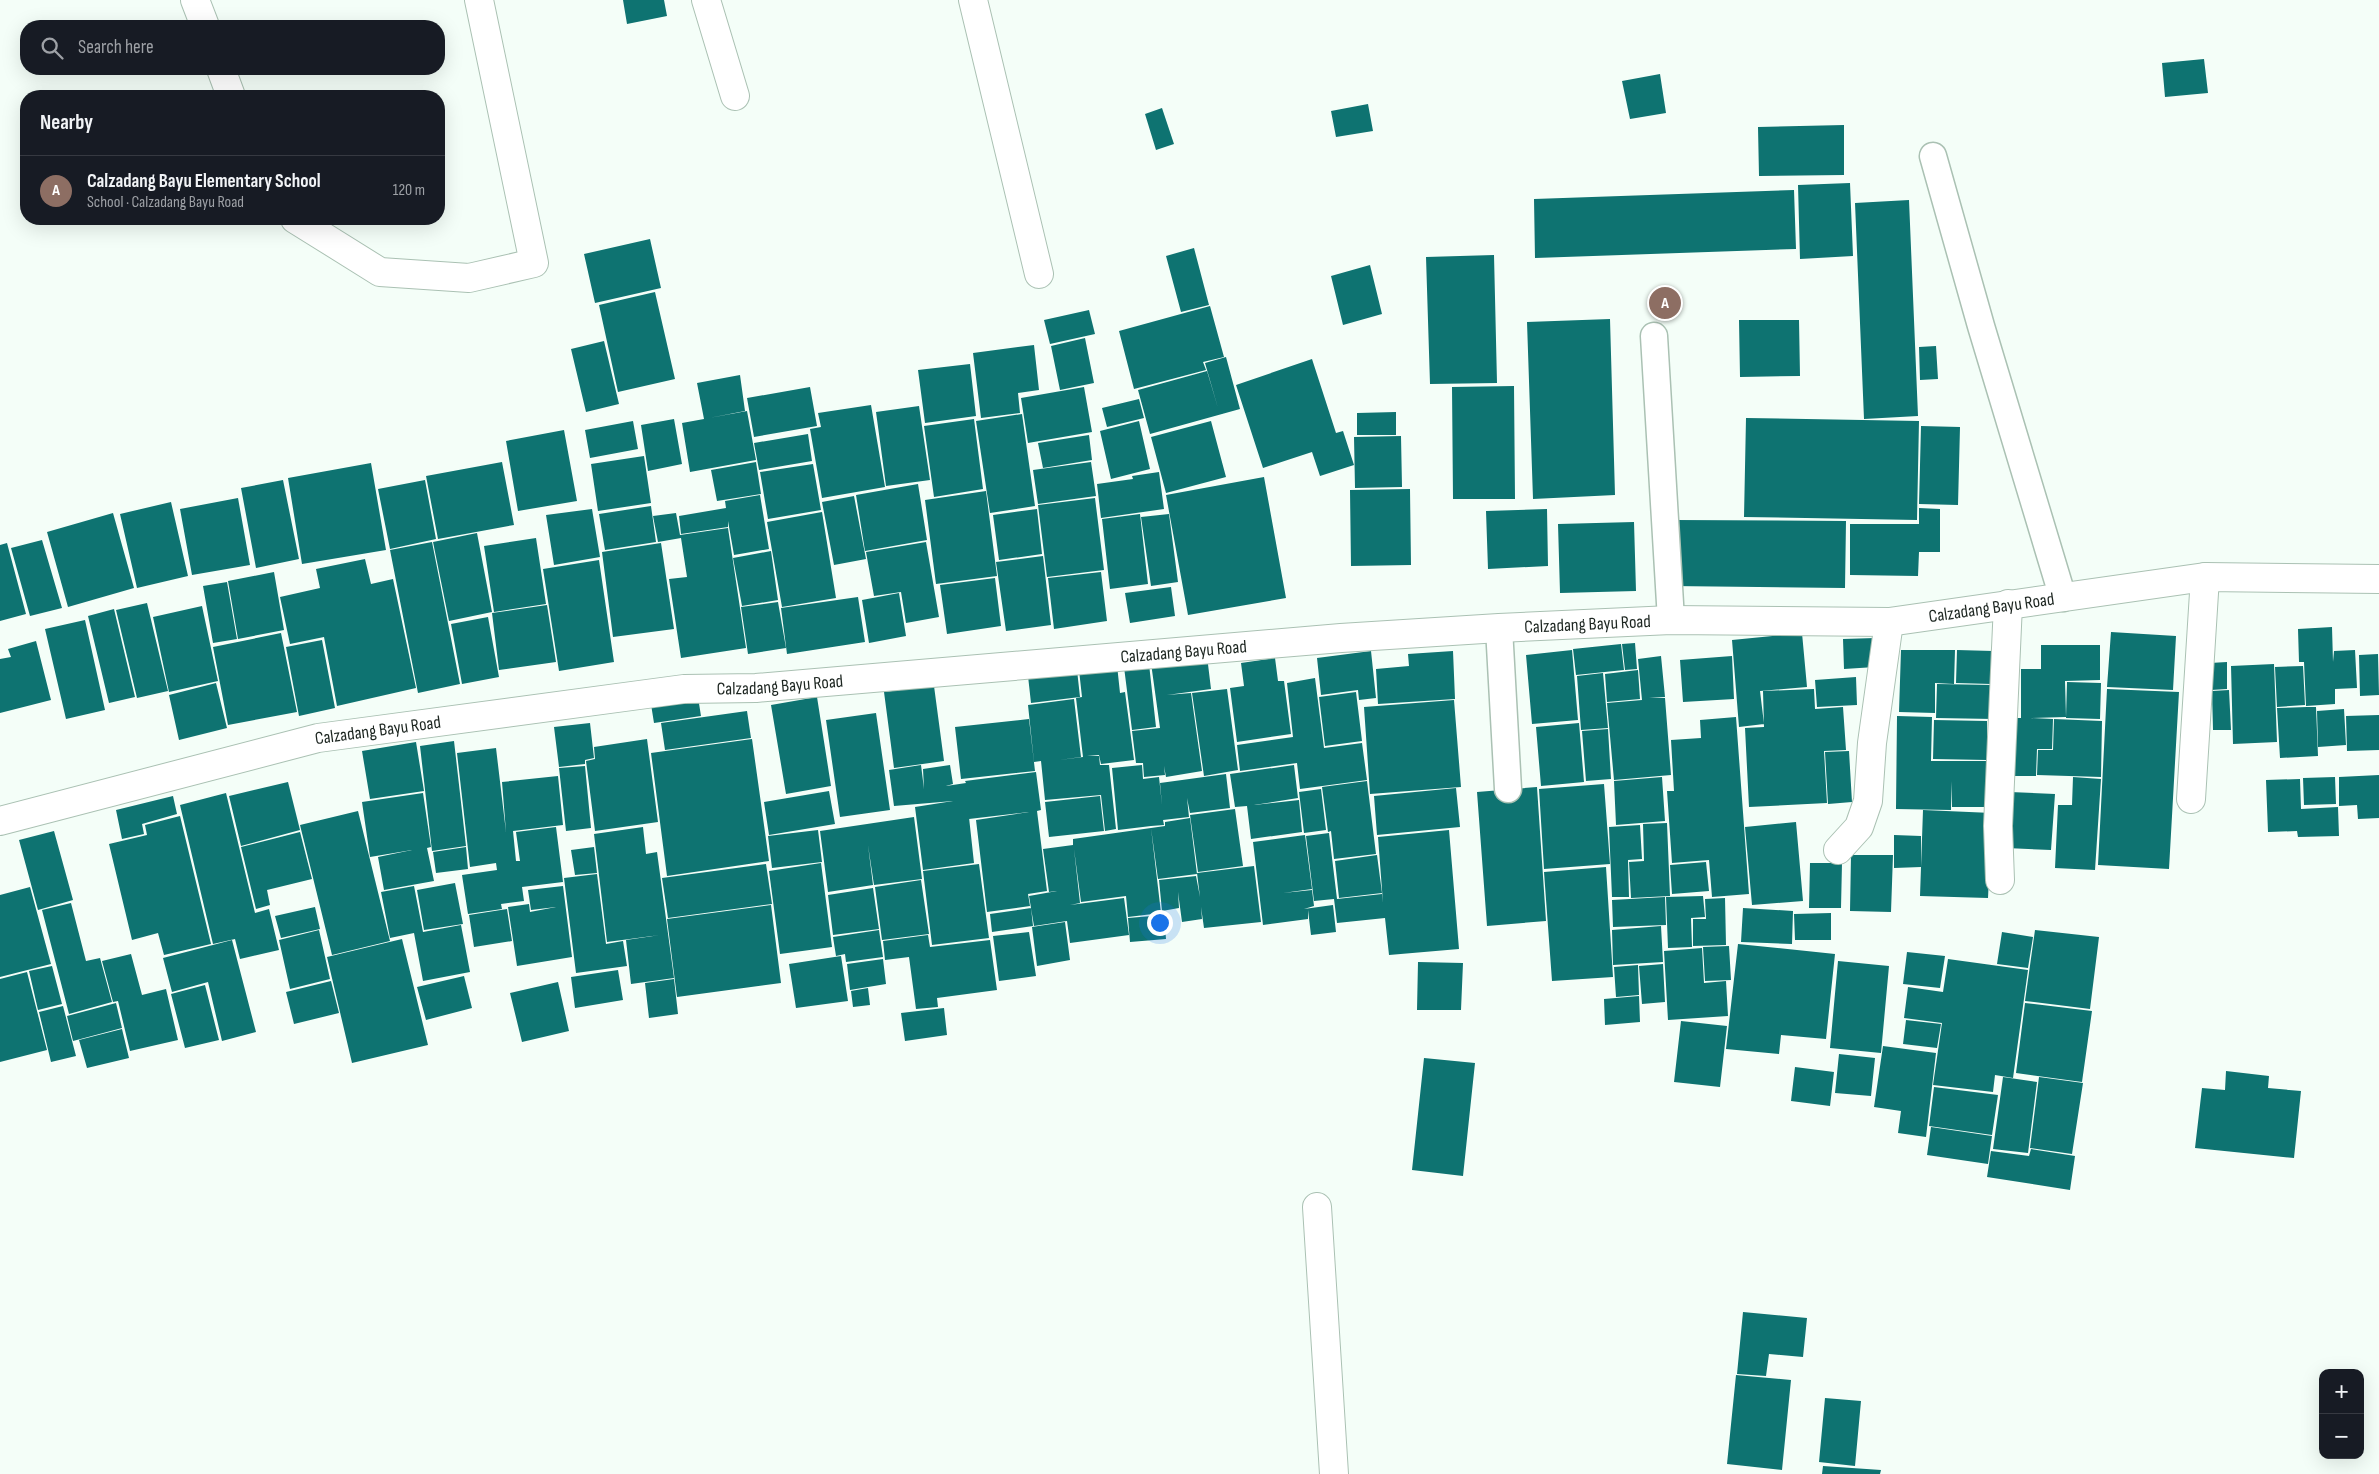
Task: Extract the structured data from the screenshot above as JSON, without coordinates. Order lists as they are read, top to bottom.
{
  "streets": {
    "street": ["Calzadang Bayu Road"]
  },
  "page": {
    "search": "Search here",
    "heading": "Nearby",
    "list": [
      {
        "mark": "A",
        "name": "Calzadang Bayu Elementary School",
        "note": "School · Calzadang Bayu Road",
        "value": "120 m"
      }
    ],
    "pins": "A",
    "map_buttons": ["+", "−"]
  }
}
